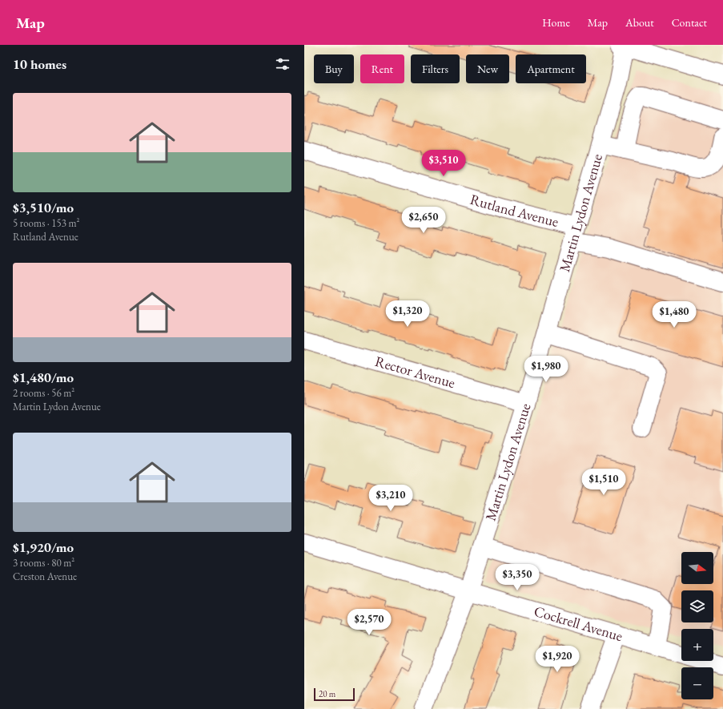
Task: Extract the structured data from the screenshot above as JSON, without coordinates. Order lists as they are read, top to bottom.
{
  "streets": {
    "street": [
      "Rutland Avenue",
      "Martin Lydon Avenue",
      "Rector Avenue",
      "Cockrell Avenue"
    ]
  },
  "crossings": [
    ["Rutland Avenue", "Martin Lydon Avenue"],
    ["Martin Lydon Avenue", "Rector Avenue"],
    ["Martin Lydon Avenue", "Cockrell Avenue"]
  ],
  "scale_bar": "20 m",
  "north": "right",
  "page": {
    "header": "Map",
    "nav": [
      "Home",
      "Map",
      "About",
      "Contact"
    ],
    "heading": "10 homes",
    "chip": [
      "Buy",
      "Rent",
      "Filters",
      "New",
      "Apartment"
    ],
    "list": [
      {
        "name": "$3,510/mo",
        "note": "5 rooms · 153 m² · Rutland Avenue"
      },
      {
        "name": "$1,480/mo",
        "note": "2 rooms · 56 m² · Martin Lydon Avenue"
      },
      {
        "name": "$1,920/mo",
        "note": "3 rooms · 80 m² · Creston Avenue"
      }
    ],
    "price": [
      "$3,510",
      "$2,650",
      "$1,320",
      "$1,480",
      "$1,980",
      "$1,510",
      "$3,210",
      "$3,350",
      "$2,570",
      "$1,920"
    ],
    "map_buttons": ["+", "−"],
    "scale": "20 m"
  }
}
